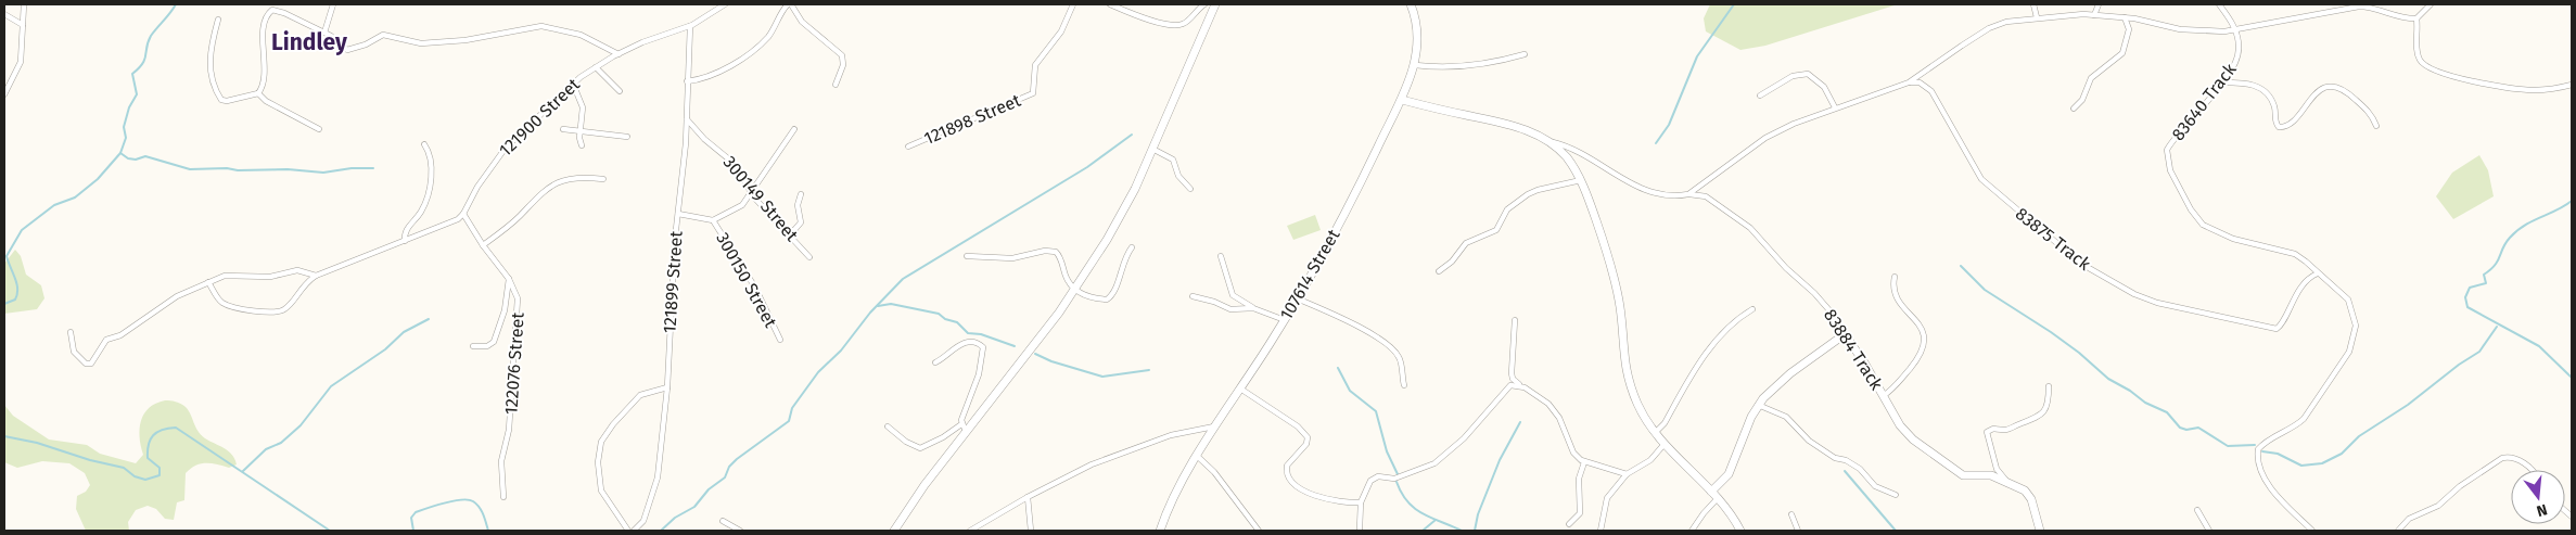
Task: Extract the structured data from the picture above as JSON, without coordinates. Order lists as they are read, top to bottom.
{
  "streets": {
    "street": [
      "83640 Track",
      "121900 Street",
      "121898 Street",
      "300149 Street",
      "83875 Track",
      "107614 Street",
      "300150 Street",
      "121899 Street",
      "83884 Track",
      "122076 Street"
    ]
  },
  "crossings": [
    ["83640 Track", "83875 Track"],
    ["121900 Street", "121899 Street"],
    ["121900 Street", "122076 Street"],
    ["300149 Street", "121899 Street"]
  ],
  "districts": ["Lindley"],
  "north": "bottom"
}
